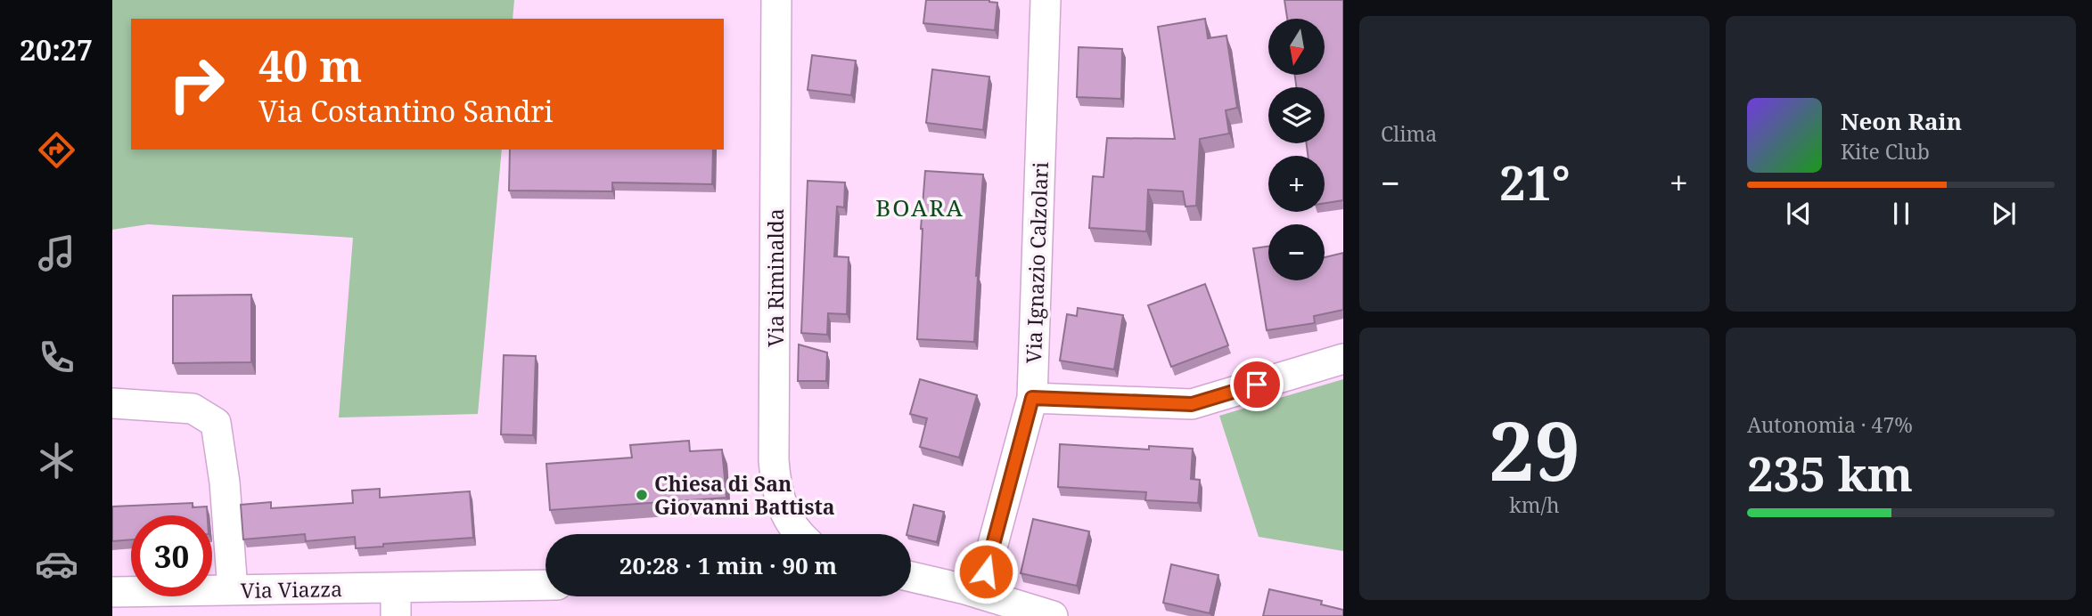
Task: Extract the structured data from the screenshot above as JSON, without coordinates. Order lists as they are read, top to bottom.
{
  "streets": {
    "street": ["Via Ignazio Calzolari", "Via Riminalda", "Via Viazza"]
  },
  "districts": ["BOARA"],
  "places": ["Chiesa di San Giovanni Battista"],
  "north": "bottom",
  "page": {
    "tabs": "20:27",
    "tile": [
      "Clima",
      ["29", "km/h"],
      ["Autonomia · 47%", "235 km"]
    ],
    "map_buttons": ["+", "−"],
    "turn": ["40 m", "Via Costantino Sandri"],
    "song": ["Neon Rain", "Kite Club"],
    "heat": ["−", "21°", "+"],
    "limit": "30",
    "trip": "20:28 · 1 min · 90 m"
  }
}
